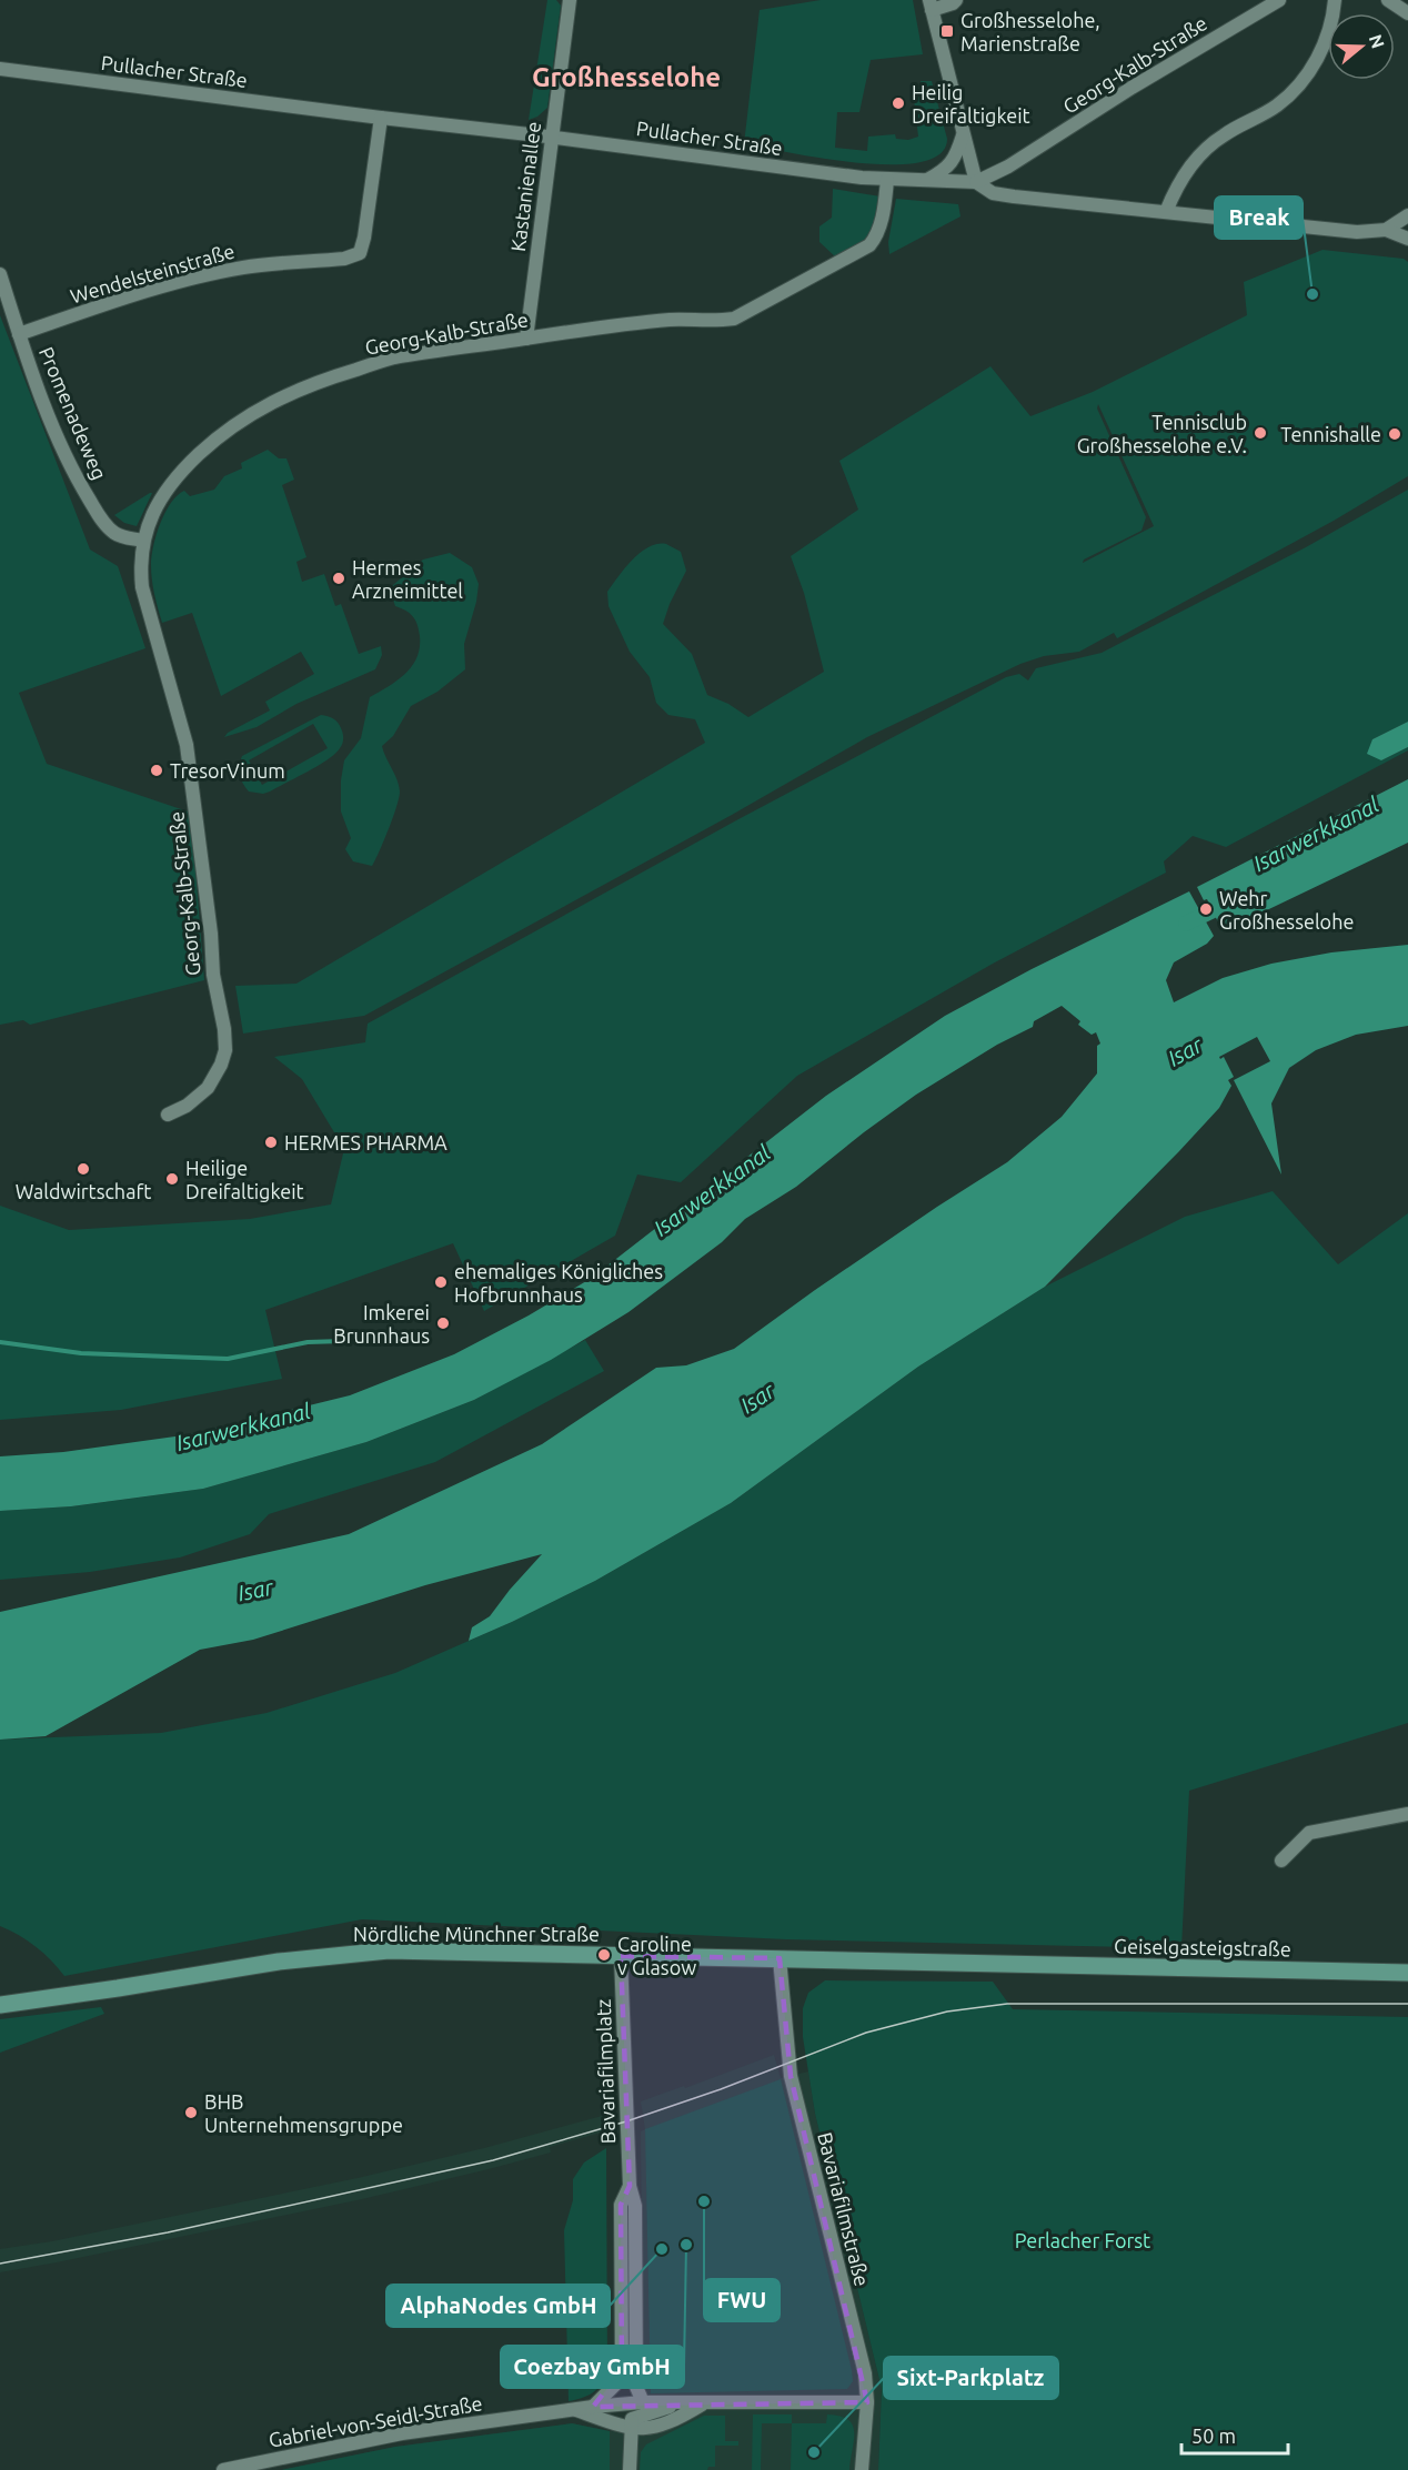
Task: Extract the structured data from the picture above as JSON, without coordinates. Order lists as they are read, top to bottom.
{
  "streets": {
    "main road": ["Nördliche Münchner Straße", "Geiselgasteigstraße"],
    "street": [
      "Georg-Kalb-Straße",
      "Pullacher Straße",
      "Kastanienallee",
      "Wendelsteinstraße",
      "Promenadeweg",
      "Bavariafilmplatz",
      "Bavariafilmstraße",
      "Gabriel-von-Seidl-Straße"
    ]
  },
  "crossings": [
    ["Georg-Kalb-Straße", "Pullacher Straße"],
    ["Georg-Kalb-Straße", "Kastanienallee"],
    ["Georg-Kalb-Straße", "Promenadeweg"],
    ["Pullacher Straße", "Kastanienallee"],
    ["Pullacher Straße", "Wendelsteinstraße"],
    ["Wendelsteinstraße", "Promenadeweg"],
    ["Nördliche Münchner Straße", "Geiselgasteigstraße"],
    ["Nördliche Münchner Straße", "Bavariafilmplatz"],
    ["Nördliche Münchner Straße", "Bavariafilmstraße"],
    ["Bavariafilmplatz", "Gabriel-von-Seidl-Straße"],
    ["Bavariafilmstraße", "Gabriel-von-Seidl-Straße"]
  ],
  "districts": ["Großhesselohe"],
  "water": ["Isarwerkkanal", "Isar"],
  "parks": ["Perlacher Forst"],
  "places": {
    "transit": ["Großhesselohe, Marienstraße"],
    "other": [
      "Heilig Dreifaltigkeit",
      "Break",
      "Tennisclub Großhesselohe e.V.",
      "Tennishalle",
      "Hermes Arzneimittel",
      "TresorVinum",
      "Wehr Großhesselohe",
      "HERMES PHARMA",
      "Waldwirtschaft",
      "Heilige Dreifaltigkeit",
      "ehemaliges Königliches Hofbrunnhaus",
      "Imkerei Brunnhaus",
      "Caroline v Glasow",
      "BHB Unternehmensgruppe",
      "FWU",
      "Coezbay GmbH",
      "AlphaNodes GmbH",
      "Sixt-Parkplatz"
    ]
  },
  "scale_bar": "50 m",
  "north": "right"
}
